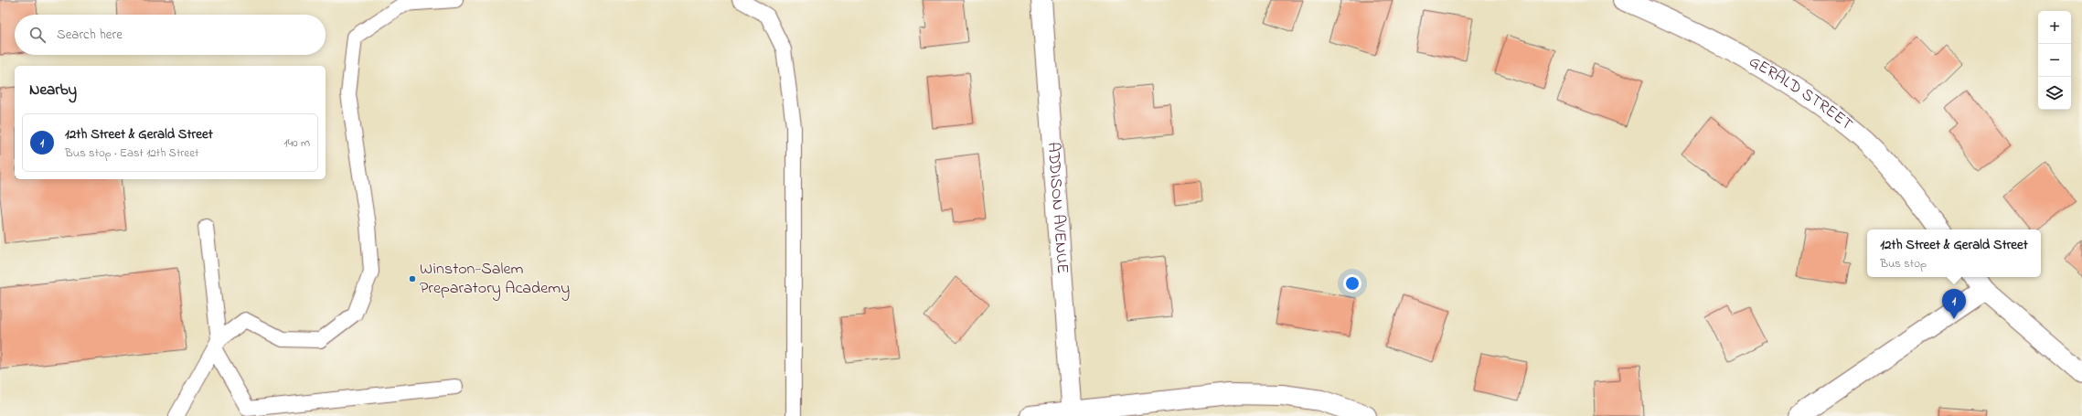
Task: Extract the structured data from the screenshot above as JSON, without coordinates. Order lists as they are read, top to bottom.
{
  "streets": {
    "street": ["GERALD STREET", "ADDISON AVENUE"]
  },
  "places": ["Winston-Salem Preparatory Academy"],
  "page": {
    "map_buttons": ["+", "−"],
    "search": "Search here",
    "heading": "Nearby",
    "list": [
      {
        "mark": "1",
        "name": "12th Street & Gerald Street",
        "note": "Bus stop · East 12th Street",
        "value": "140 m"
      }
    ],
    "popup": ["12th Street & Gerald Street", "Bus stop"],
    "pins": "1"
  }
}
